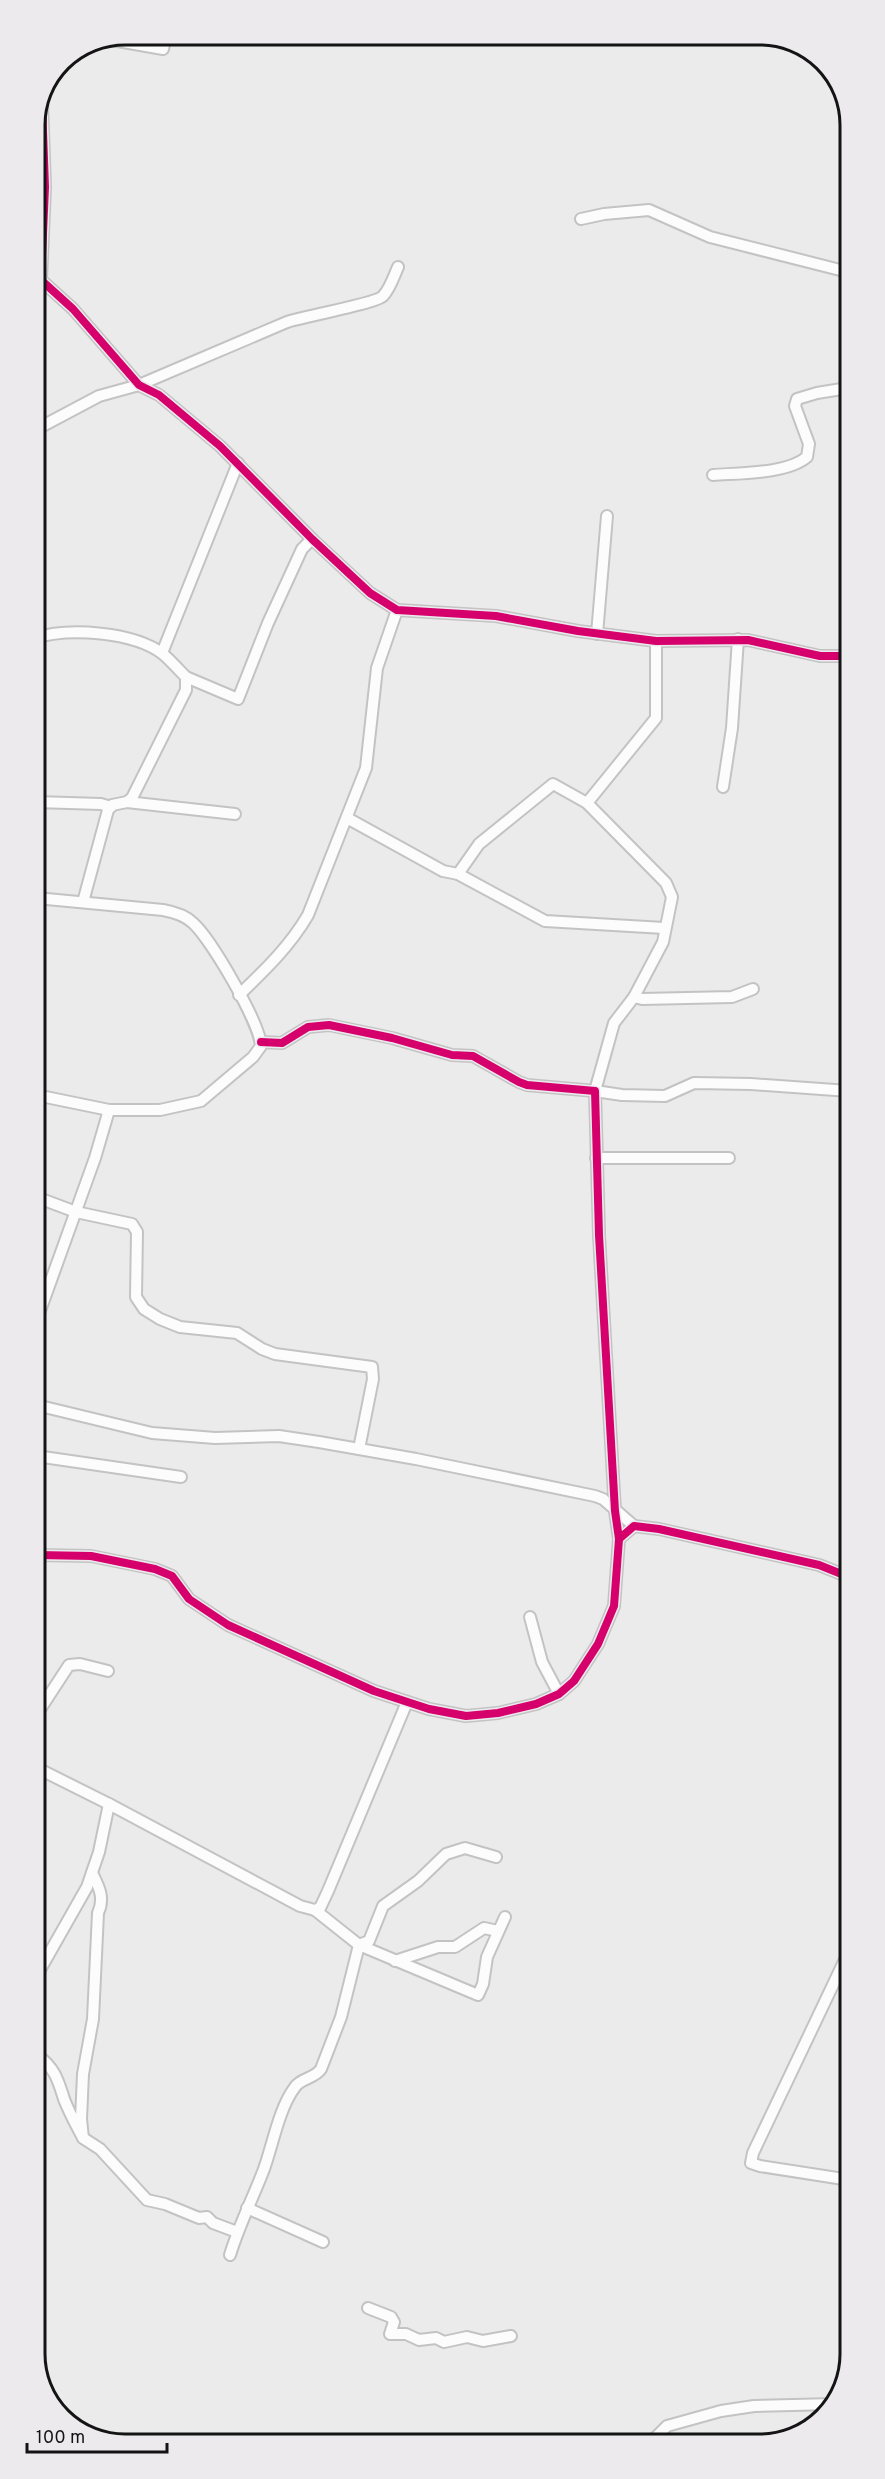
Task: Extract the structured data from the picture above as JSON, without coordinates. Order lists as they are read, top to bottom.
{
  "scale_bar": "100 m"
}
